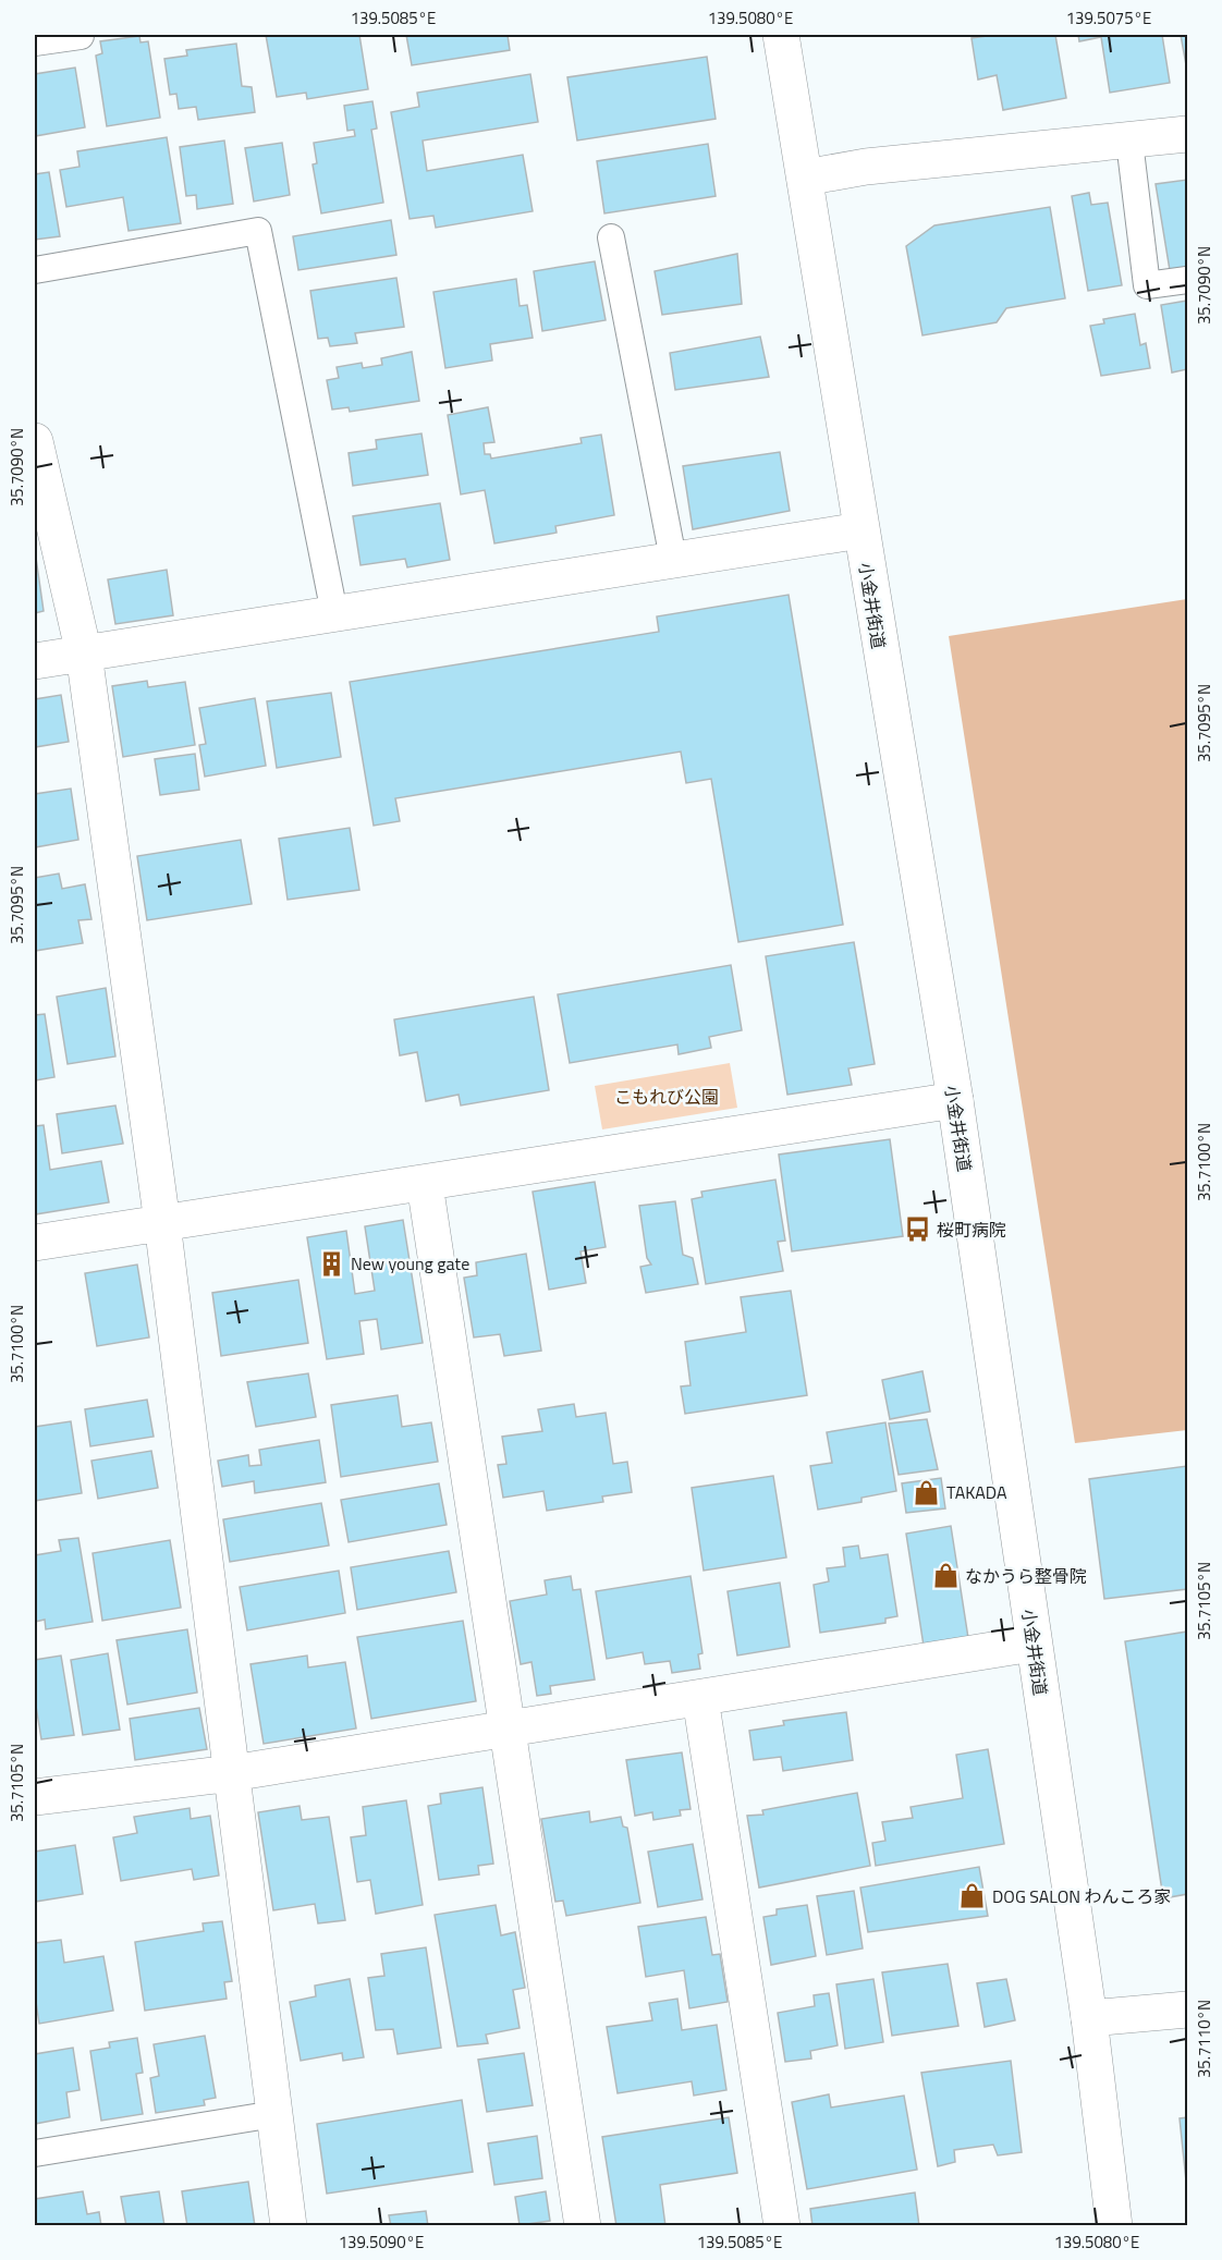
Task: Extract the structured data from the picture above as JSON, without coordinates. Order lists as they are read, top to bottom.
{
  "streets": {
    "street": ["小金井街道"]
  },
  "parks": ["こもれび公園"],
  "places": {
    "bus stop": ["桜町病院"],
    "building": ["New young gate"],
    "shop": ["TAKADA", "なかうら整骨院", "DOG SALON わんころ家"]
  },
  "coordinates": [
    "139.5085°E",
    "139.5080°E",
    "139.5075°E",
    "35.7090°N",
    "35.7095°N",
    "35.7100°N",
    "35.7105°N",
    "35.7110°N",
    "139.5090°E"
  ]
}
